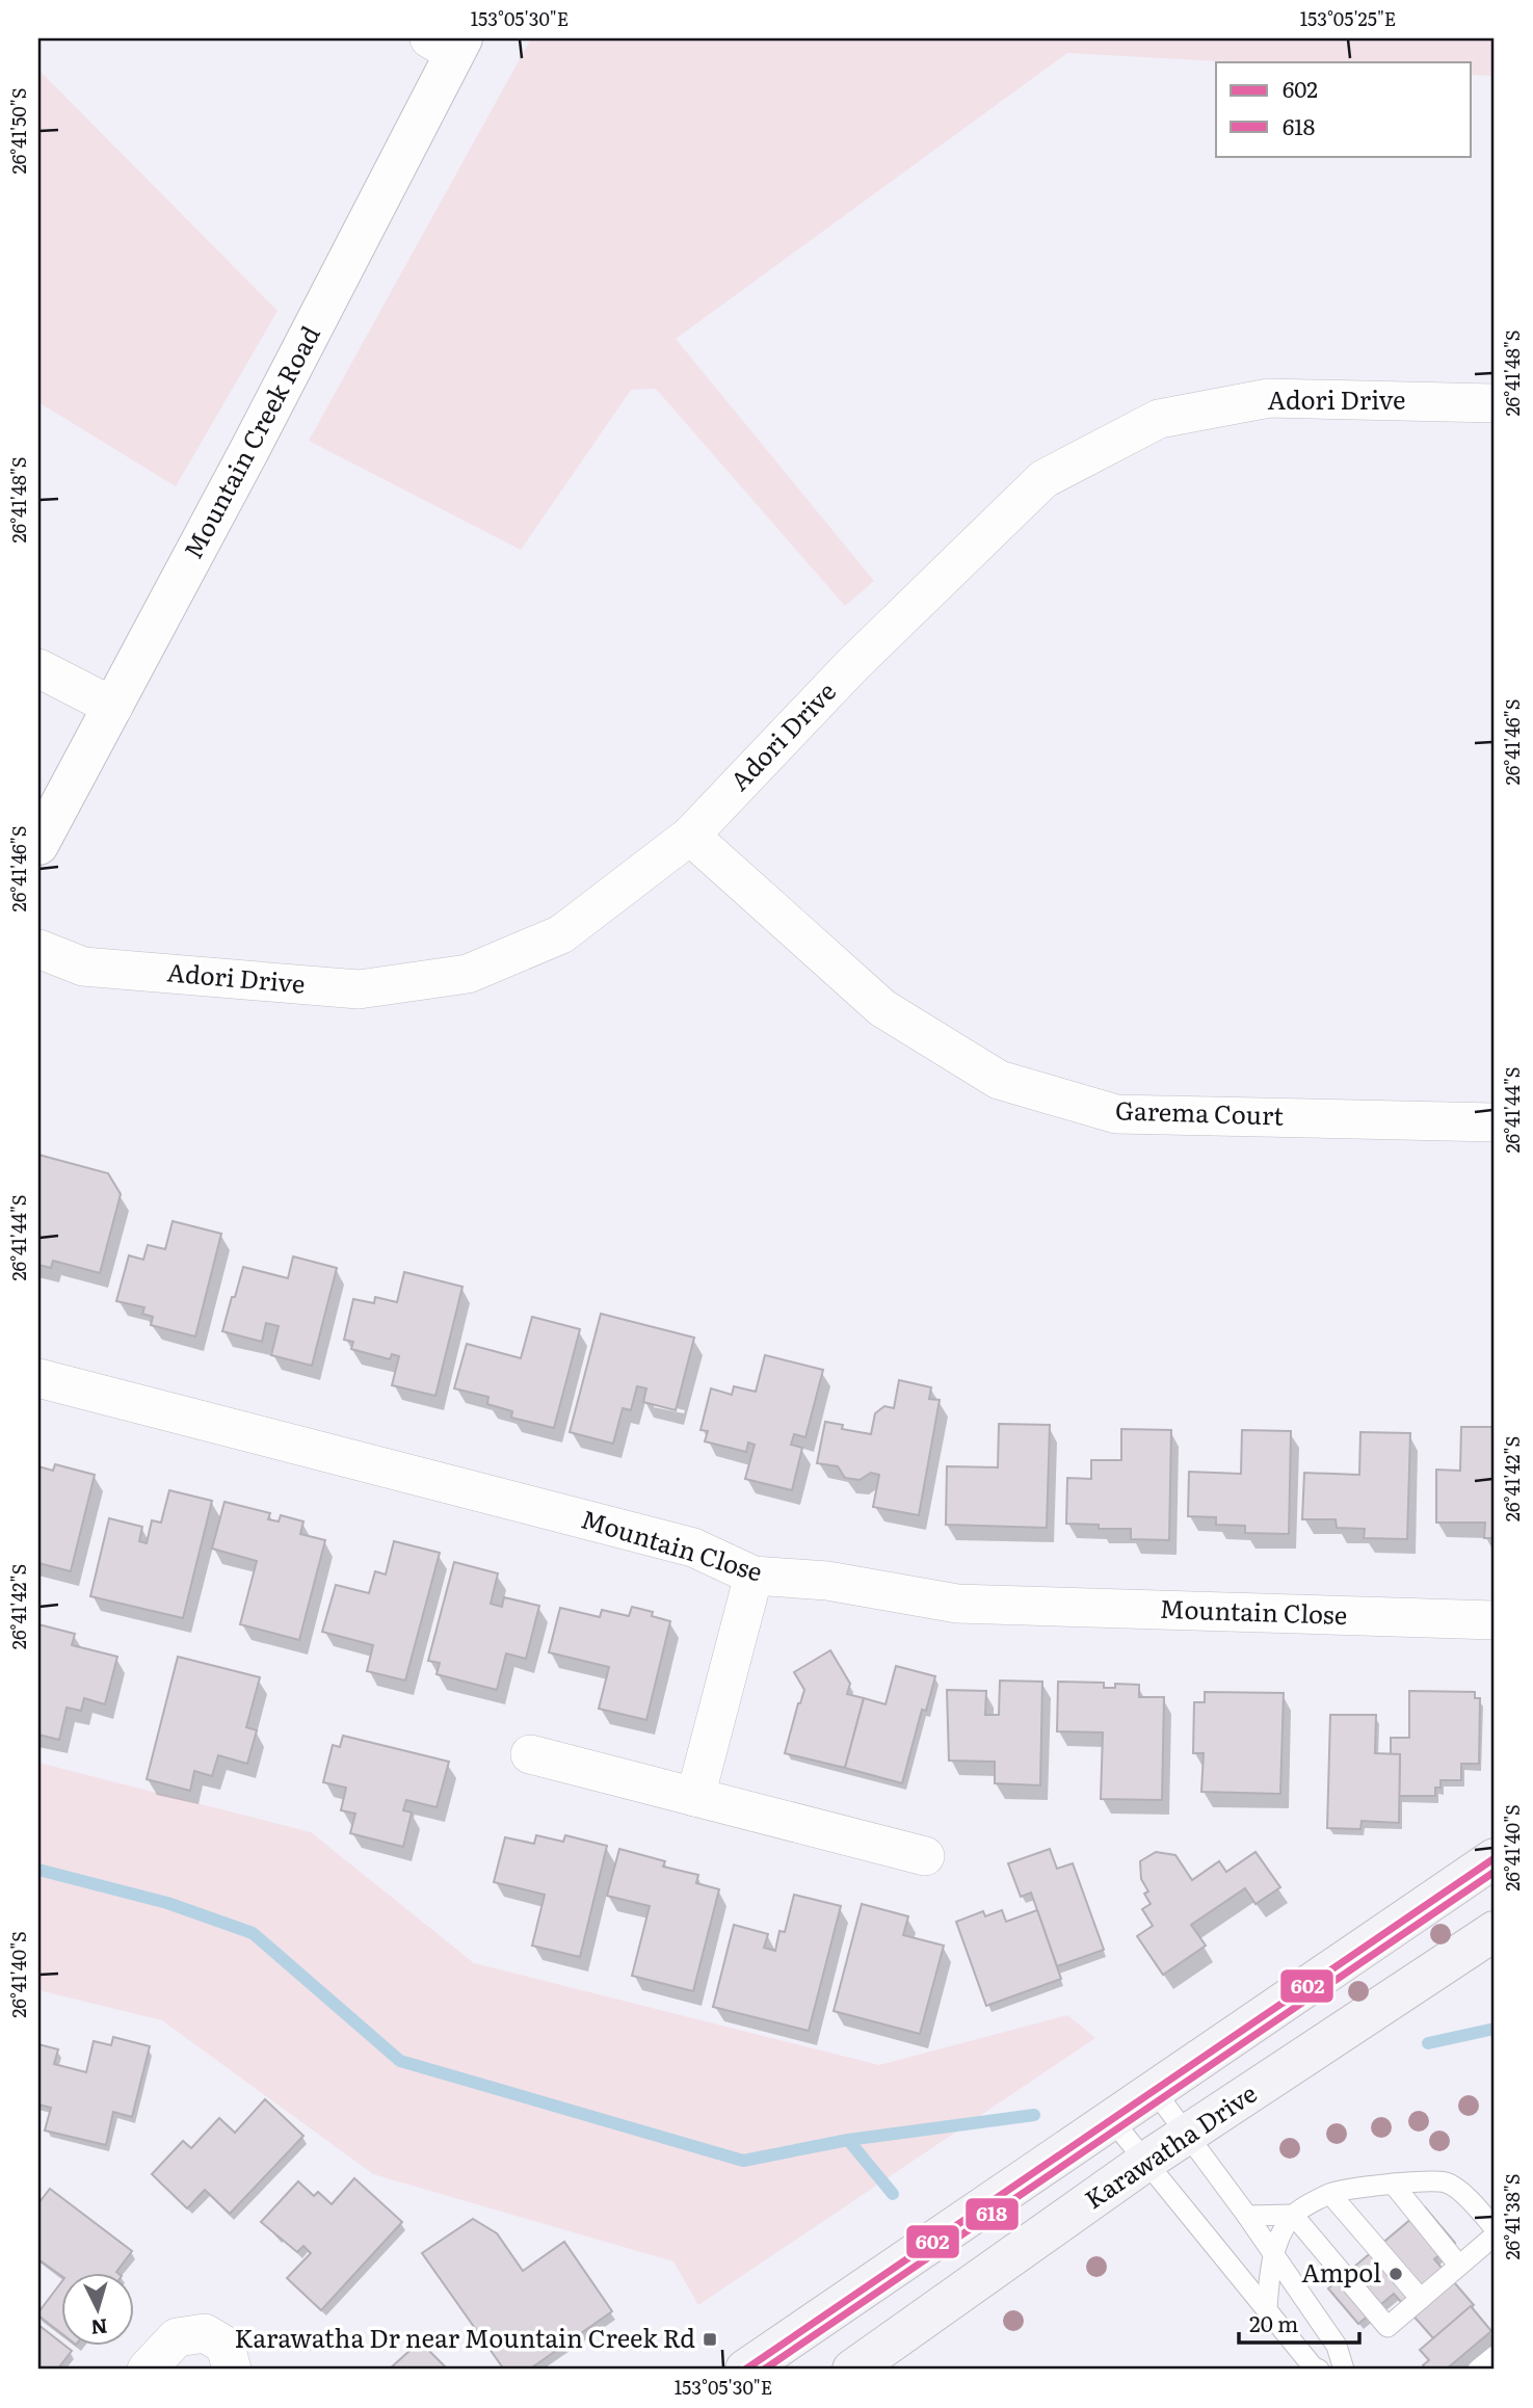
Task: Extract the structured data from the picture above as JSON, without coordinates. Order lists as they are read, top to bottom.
{
  "streets": {
    "main road": ["Karawatha Drive"],
    "street": [
      "Adori Drive",
      "Mountain Creek Road",
      "Garema Court",
      "Mountain Close"
    ]
  },
  "crossings": [
    ["Adori Drive", "Garema Court"]
  ],
  "places": {
    "other": ["Ampol"],
    "transit": ["Karawatha Dr near Mountain Creek Rd"]
  },
  "lines": ["transit line 602", "transit line 618"],
  "legend": ["602", "618"],
  "scale_bar": "20 m",
  "north": "bottom",
  "coordinates": [
    "153°05'30\"E",
    "153°05'25\"E",
    "26°41'50\"S",
    "26°41'48\"S",
    "26°41'46\"S",
    "26°41'44\"S",
    "26°41'42\"S",
    "26°41'40\"S",
    "26°41'38\"S"
  ]
}
